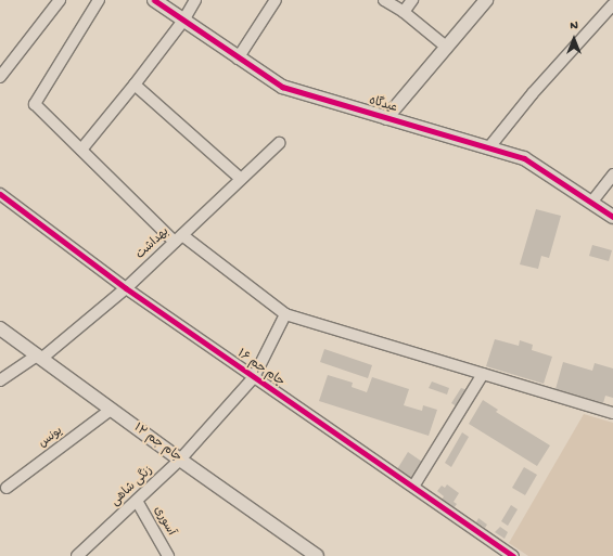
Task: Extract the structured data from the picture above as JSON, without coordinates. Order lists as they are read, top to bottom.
{
  "streets": {
    "street": [
      "عیدگاه",
      "بهداشت",
      "جام جم ۱۶",
      "یونس",
      "جام جم ۱۲",
      "زنگی شاهی",
      "آسوری"
    ]
  },
  "crossings": [
    ["بهداشت", "جام جم ۱۶"],
    ["بهداشت", "جام جم ۱۲"],
    ["جام جم ۱۶", "زنگی شاهی"],
    ["یونس", "جام جم ۱۲"],
    ["جام جم ۱۲", "زنگی شاهی"],
    ["زنگی شاهی", "آسوری"]
  ],
  "north": "top"
}
